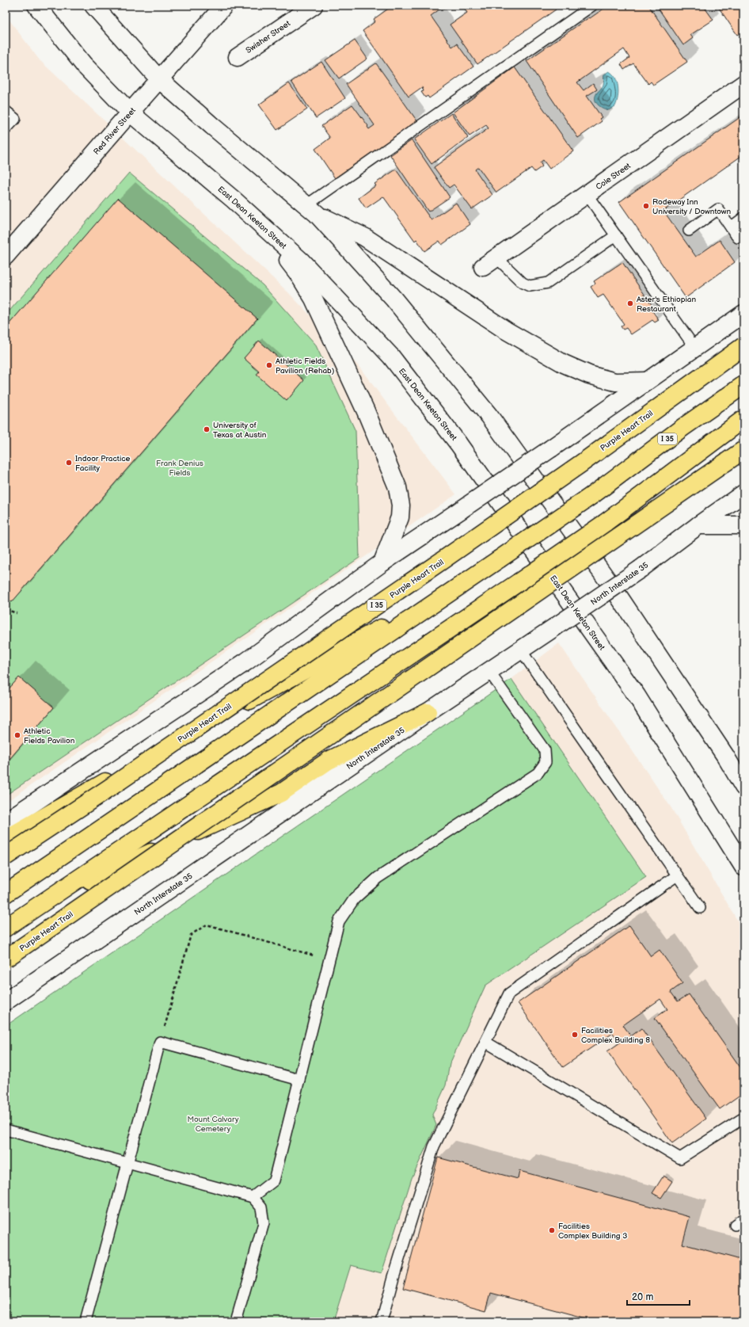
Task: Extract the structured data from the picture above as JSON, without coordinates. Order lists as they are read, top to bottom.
{
  "streets": {
    "highway": ["Purple Heart Trail", "I 35"],
    "main road": [
      "Swisher Street",
      "Red River Street",
      "Cole Street",
      "East Dean Keeton Street",
      "North Interstate 35"
    ]
  },
  "crossings": [
    ["Red River Street", "East Dean Keeton Street"]
  ],
  "parks": ["Frank Denius Fields", "Mount Calvary Cemetery"],
  "places": [
    "Rodeway Inn University / Downtown",
    "Aster's Ethiopian Restaurant",
    "Athletic Fields Pavilion (Rehab)",
    "University of Texas at Austin",
    "Indoor Practice Facility",
    "Athletic Fields Pavilion",
    "Facilities Complex Building 8",
    "Facilities Complex Building 3"
  ],
  "scale_bar": "20 m"
}
